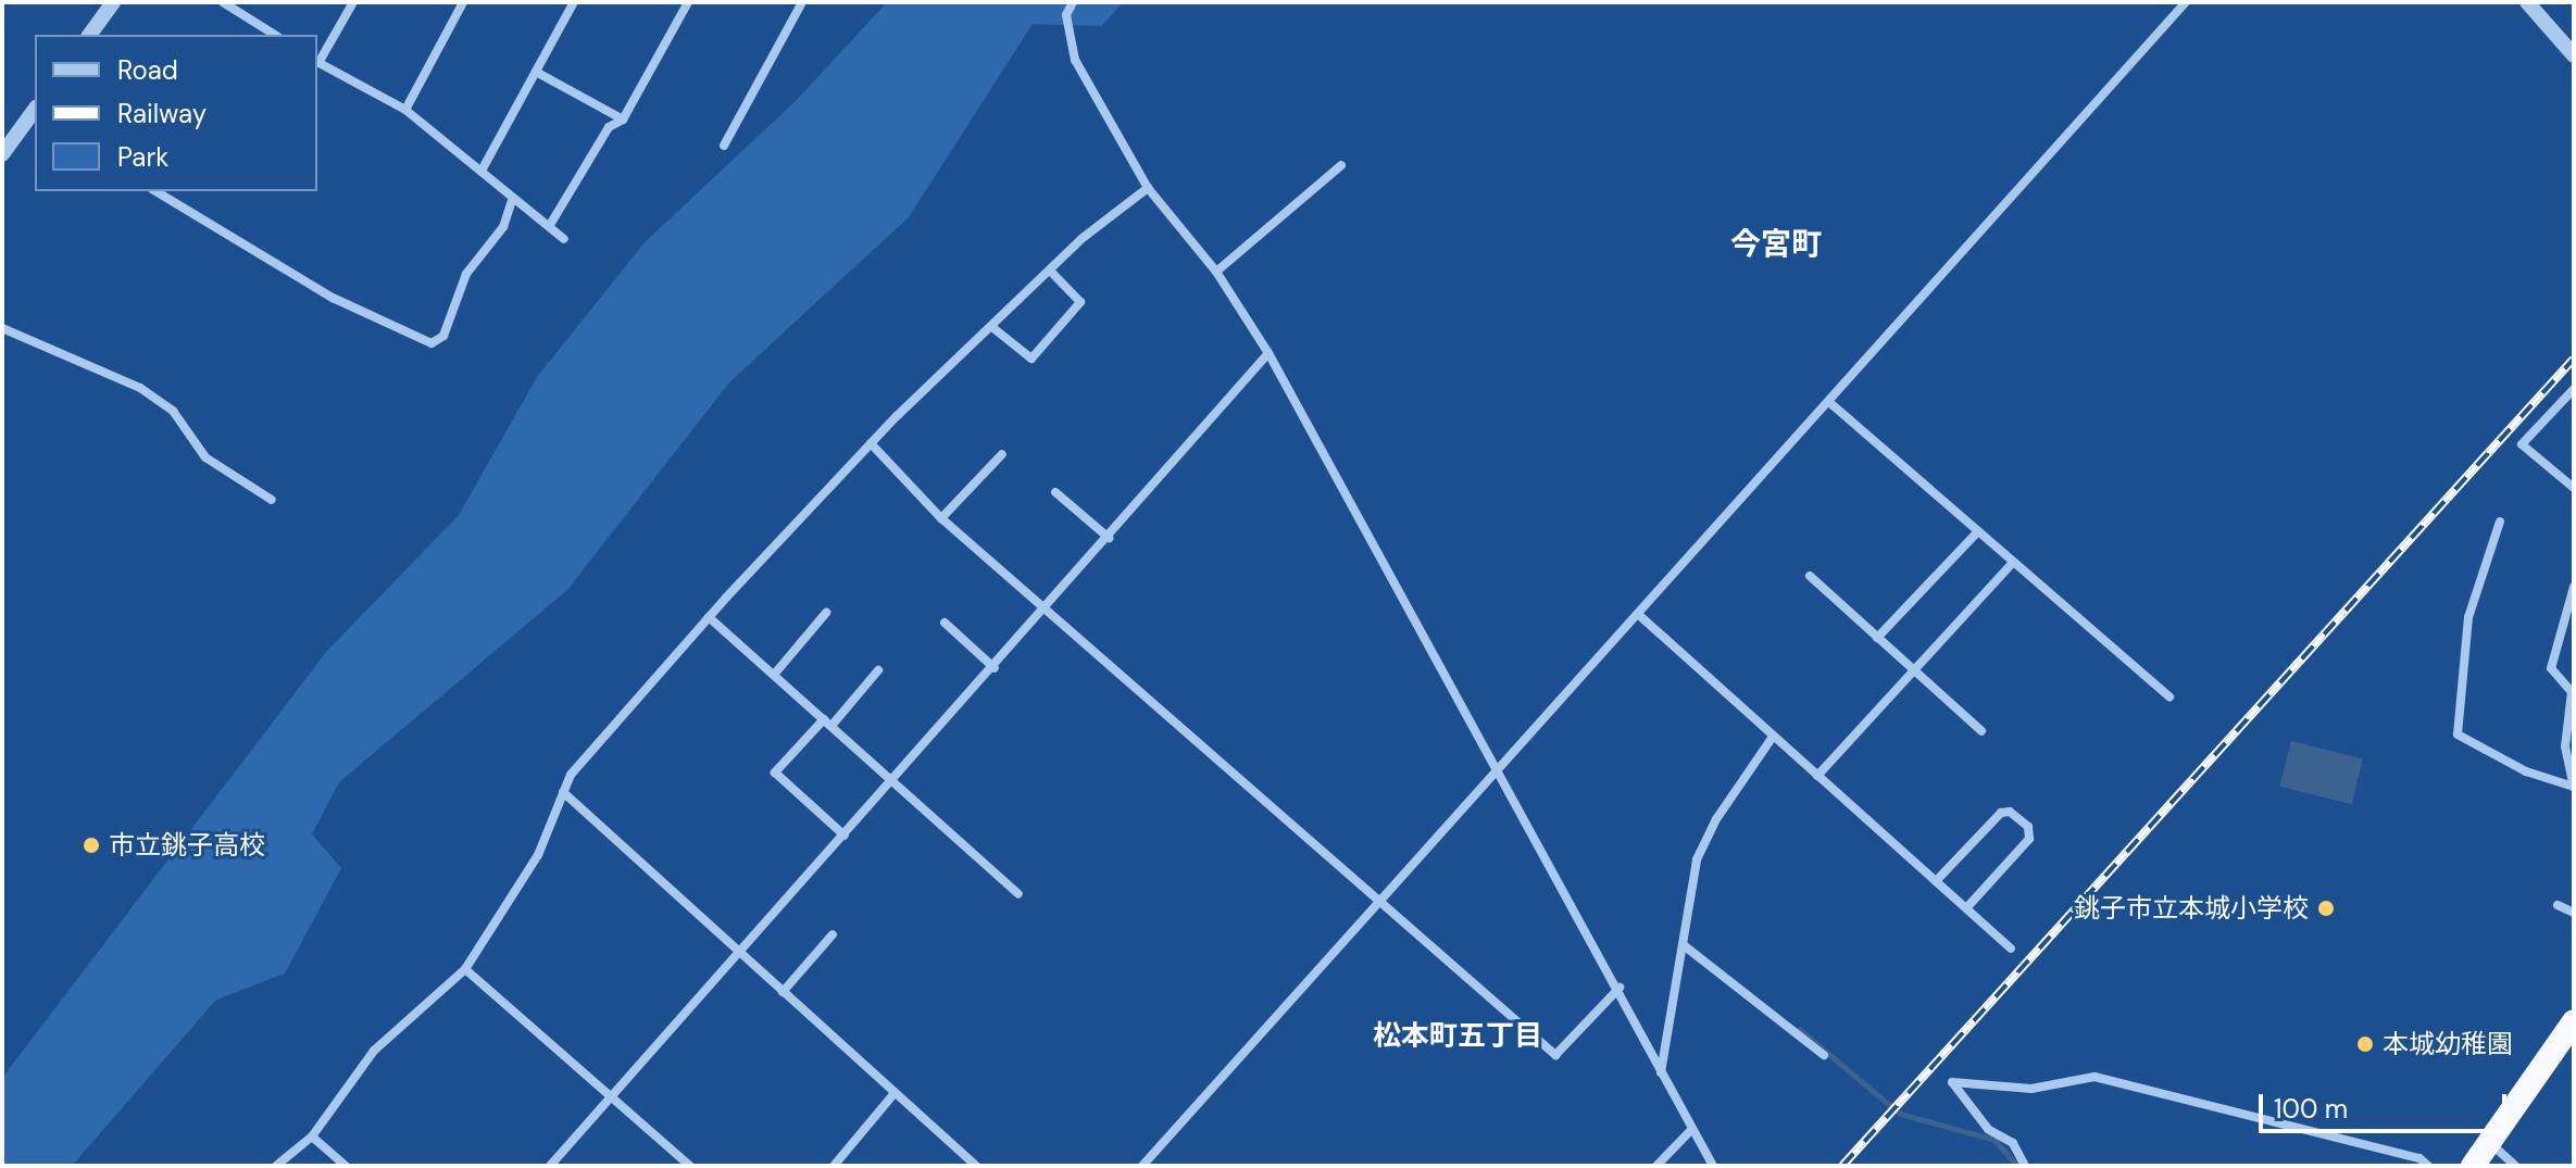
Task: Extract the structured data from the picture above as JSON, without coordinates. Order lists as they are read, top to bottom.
{
  "districts": ["今宮町", "松本町五丁目"],
  "places": ["市立銚子高校", "銚子市立本城小学校", "本城幼稚園"],
  "legend": ["Road", "Railway", "Park"],
  "scale_bar": "100 m"
}
